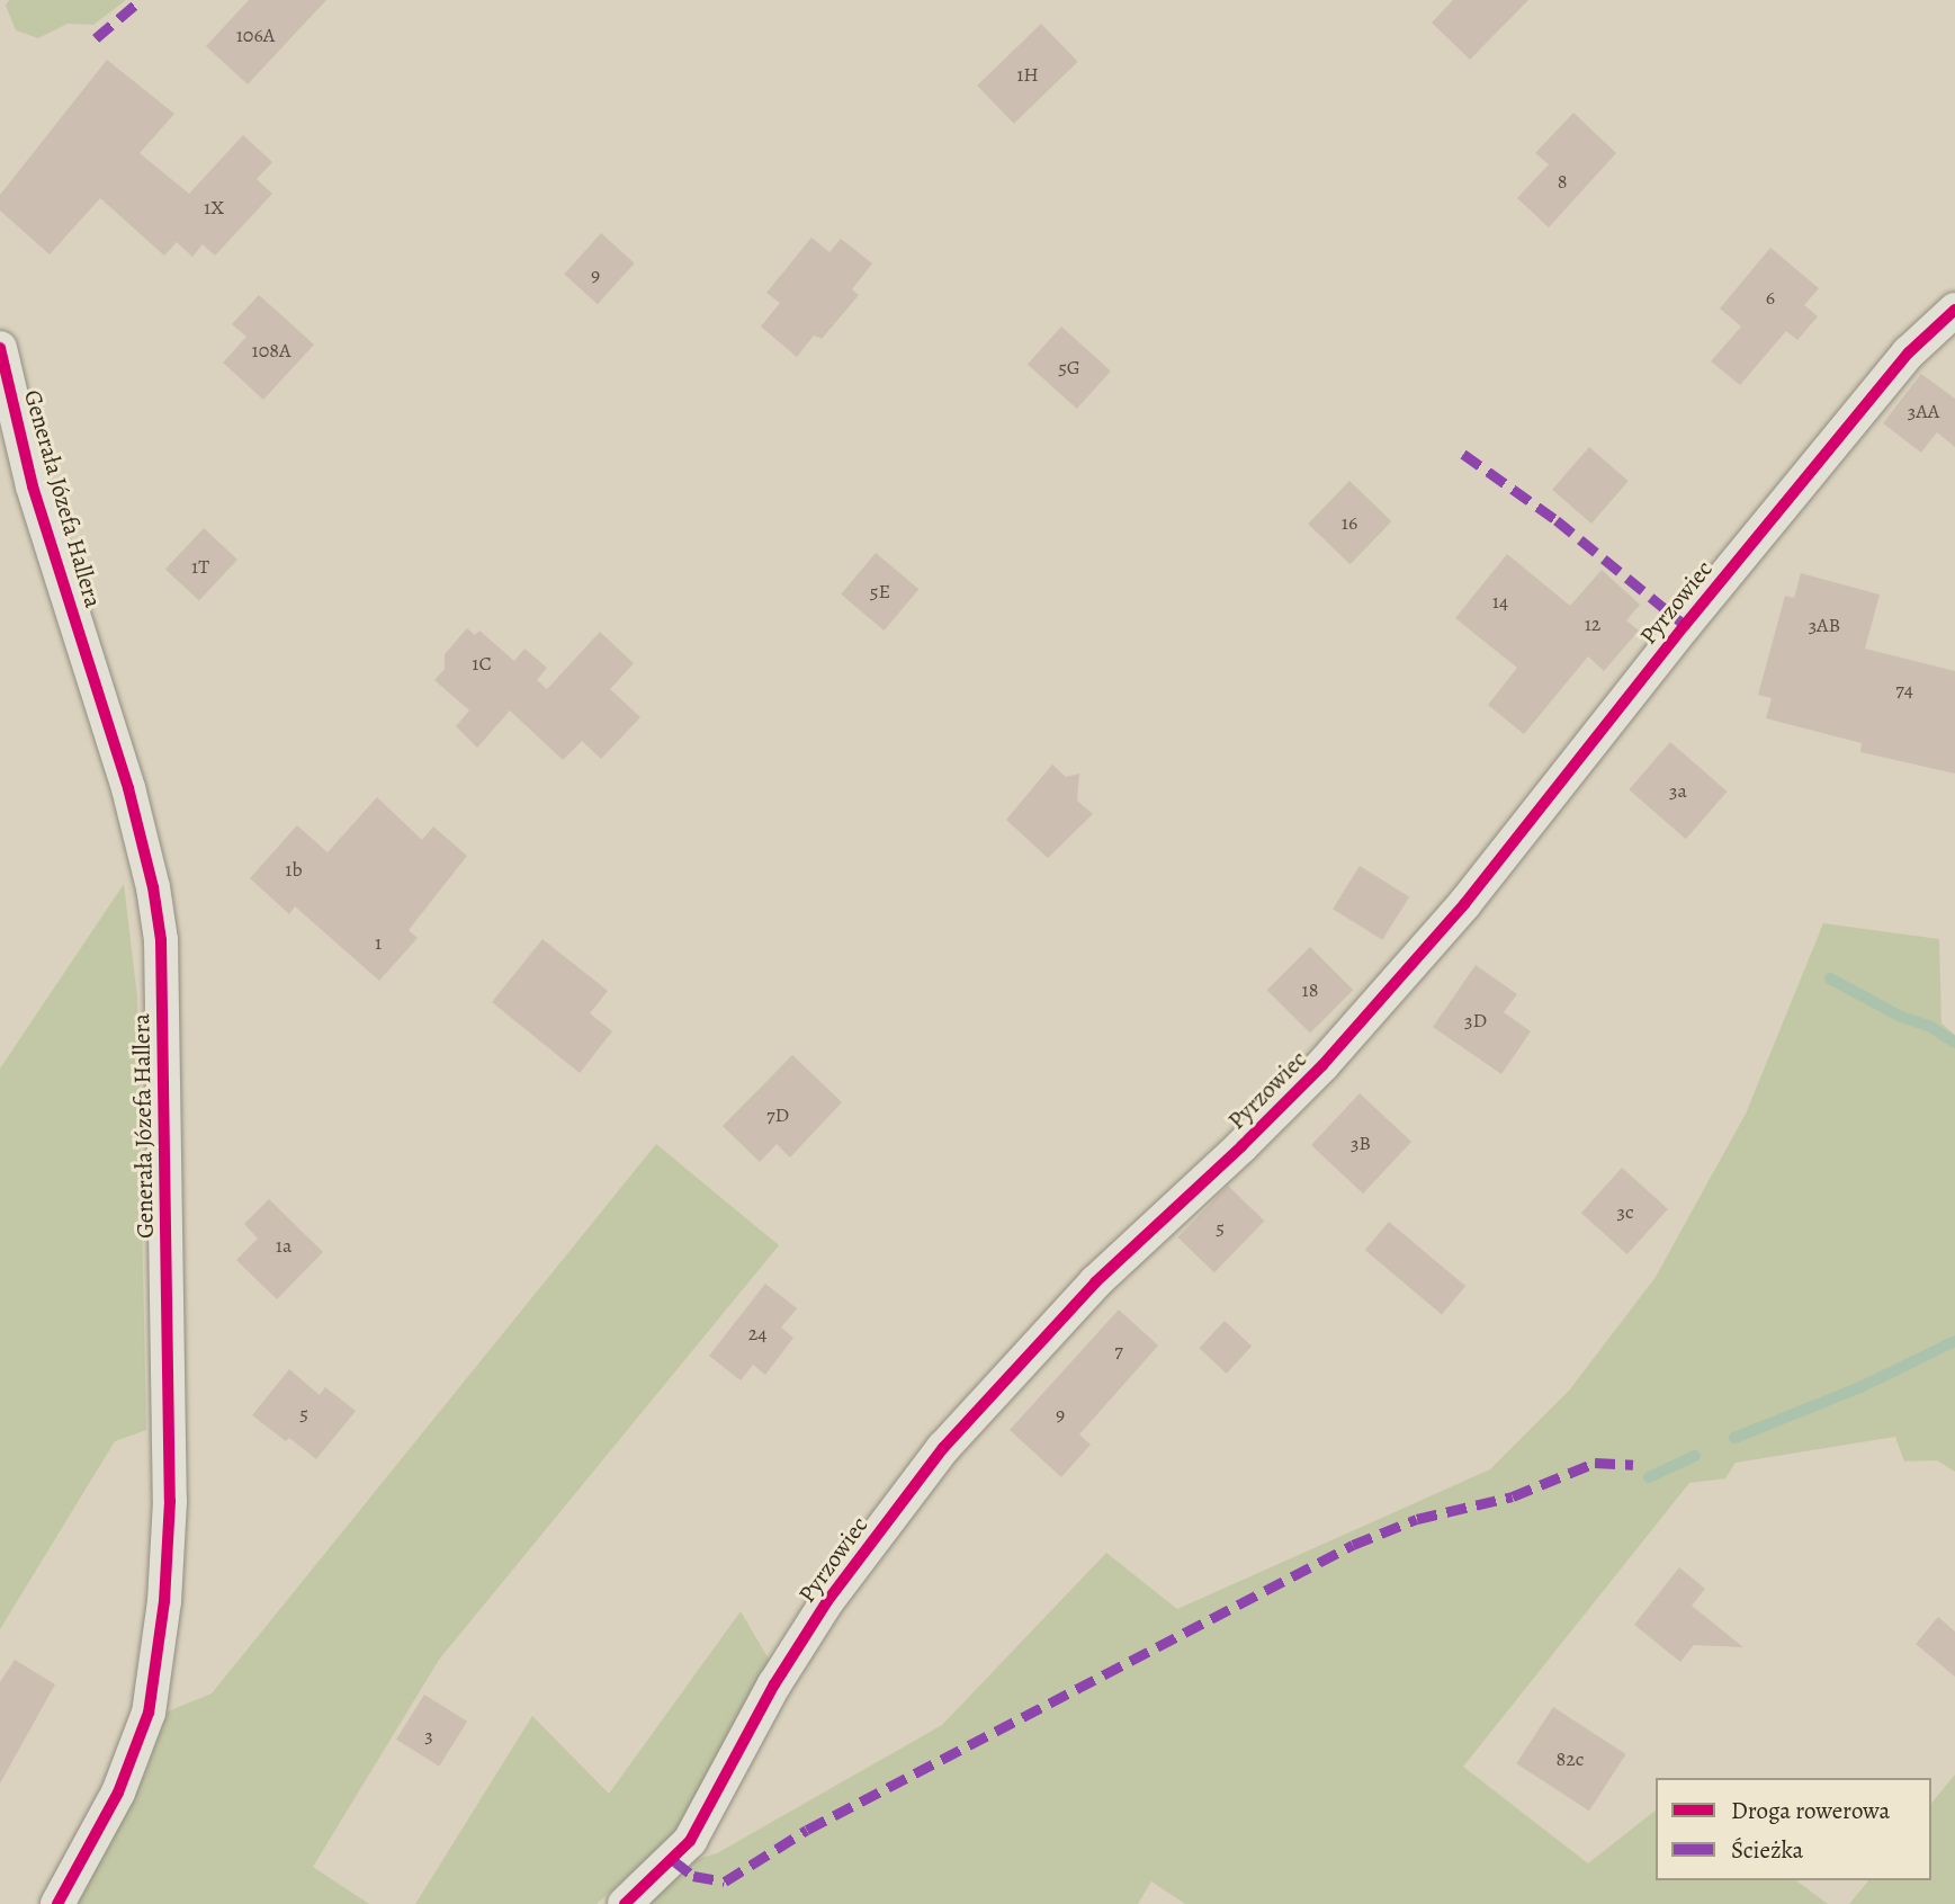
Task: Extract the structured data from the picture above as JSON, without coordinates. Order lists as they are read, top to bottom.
{
  "streets": {
    "street": ["Generała Józefa Hallera", "Pyrzowiec"]
  },
  "house_numbers": [
    "106A",
    "1H",
    "8",
    "1X",
    "9",
    "6",
    "108A",
    "5G",
    "3AA",
    "16",
    "1T",
    "5E",
    "14",
    "12",
    "3AB",
    "1C",
    "74",
    "3a",
    "1b",
    "1",
    "18",
    "3D",
    "7D",
    "3B",
    "3c",
    "5",
    "1a",
    "24",
    "7",
    "5",
    "9",
    "3",
    "82c"
  ],
  "legend": ["Droga rowerowa", "Ścieżka"]
}
